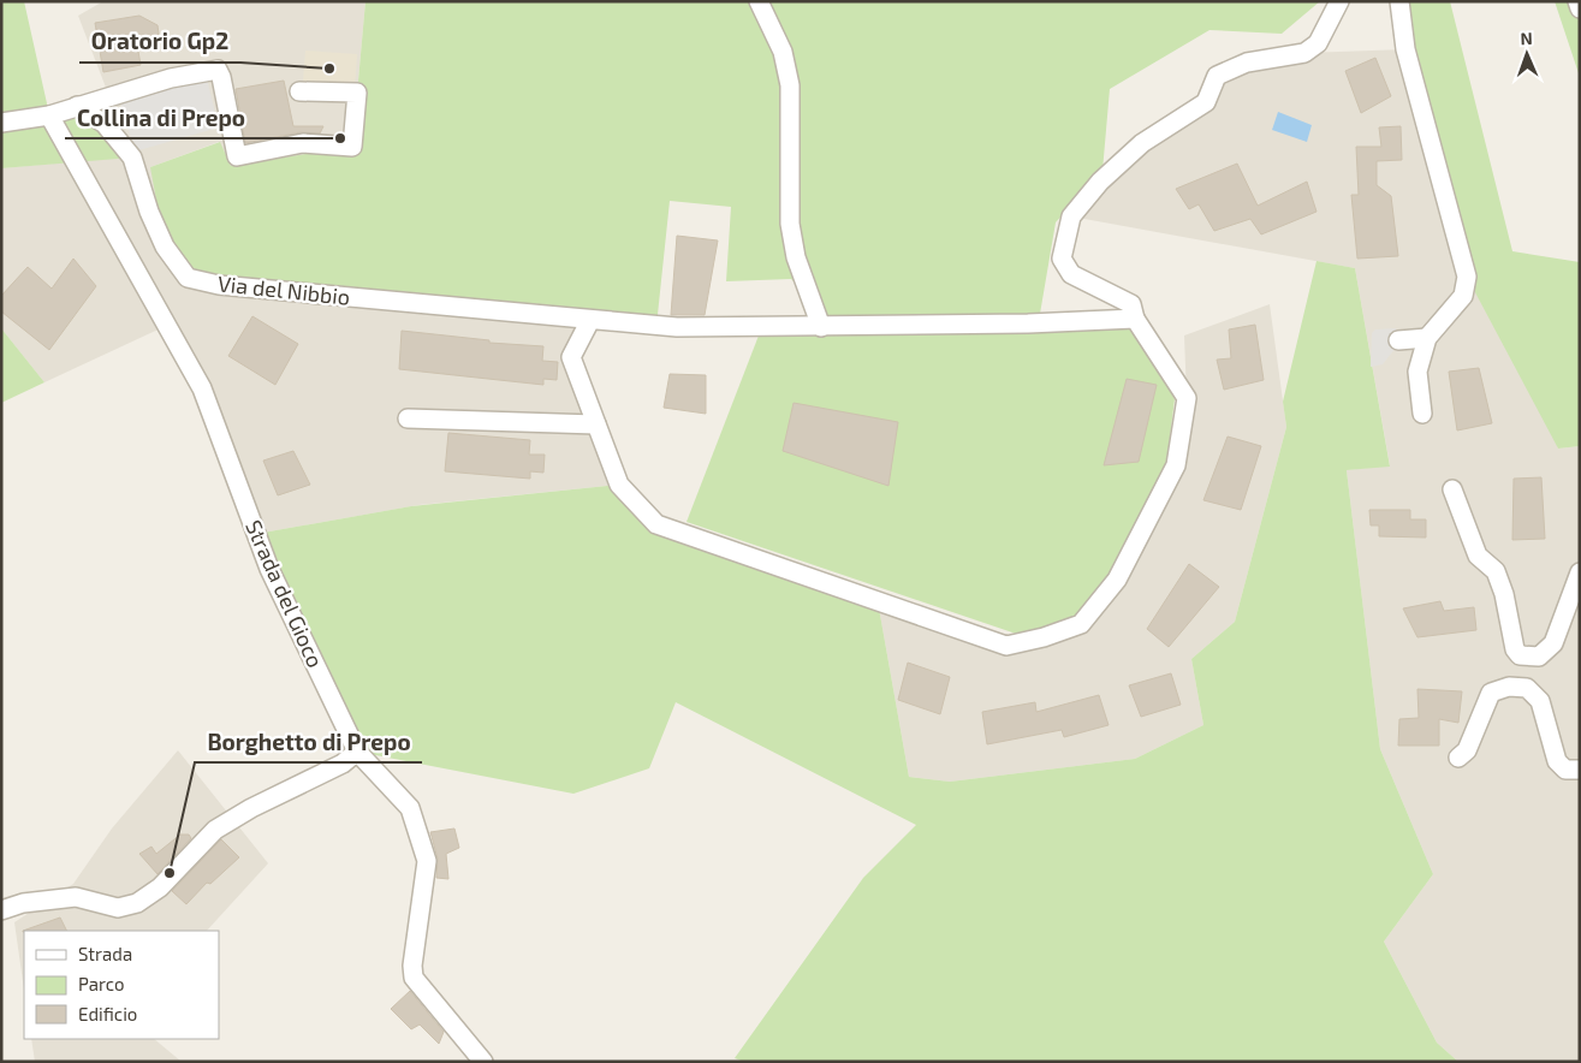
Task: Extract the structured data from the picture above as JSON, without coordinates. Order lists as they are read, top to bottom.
{
  "streets": {
    "street": ["Via del Nibbio", "Strada del Gioco"]
  },
  "places": ["Oratorio Gp2", "Collina di Prepo", "Borghetto di Prepo"],
  "legend": ["Strada", "Parco", "Edificio"],
  "north": "top"
}
